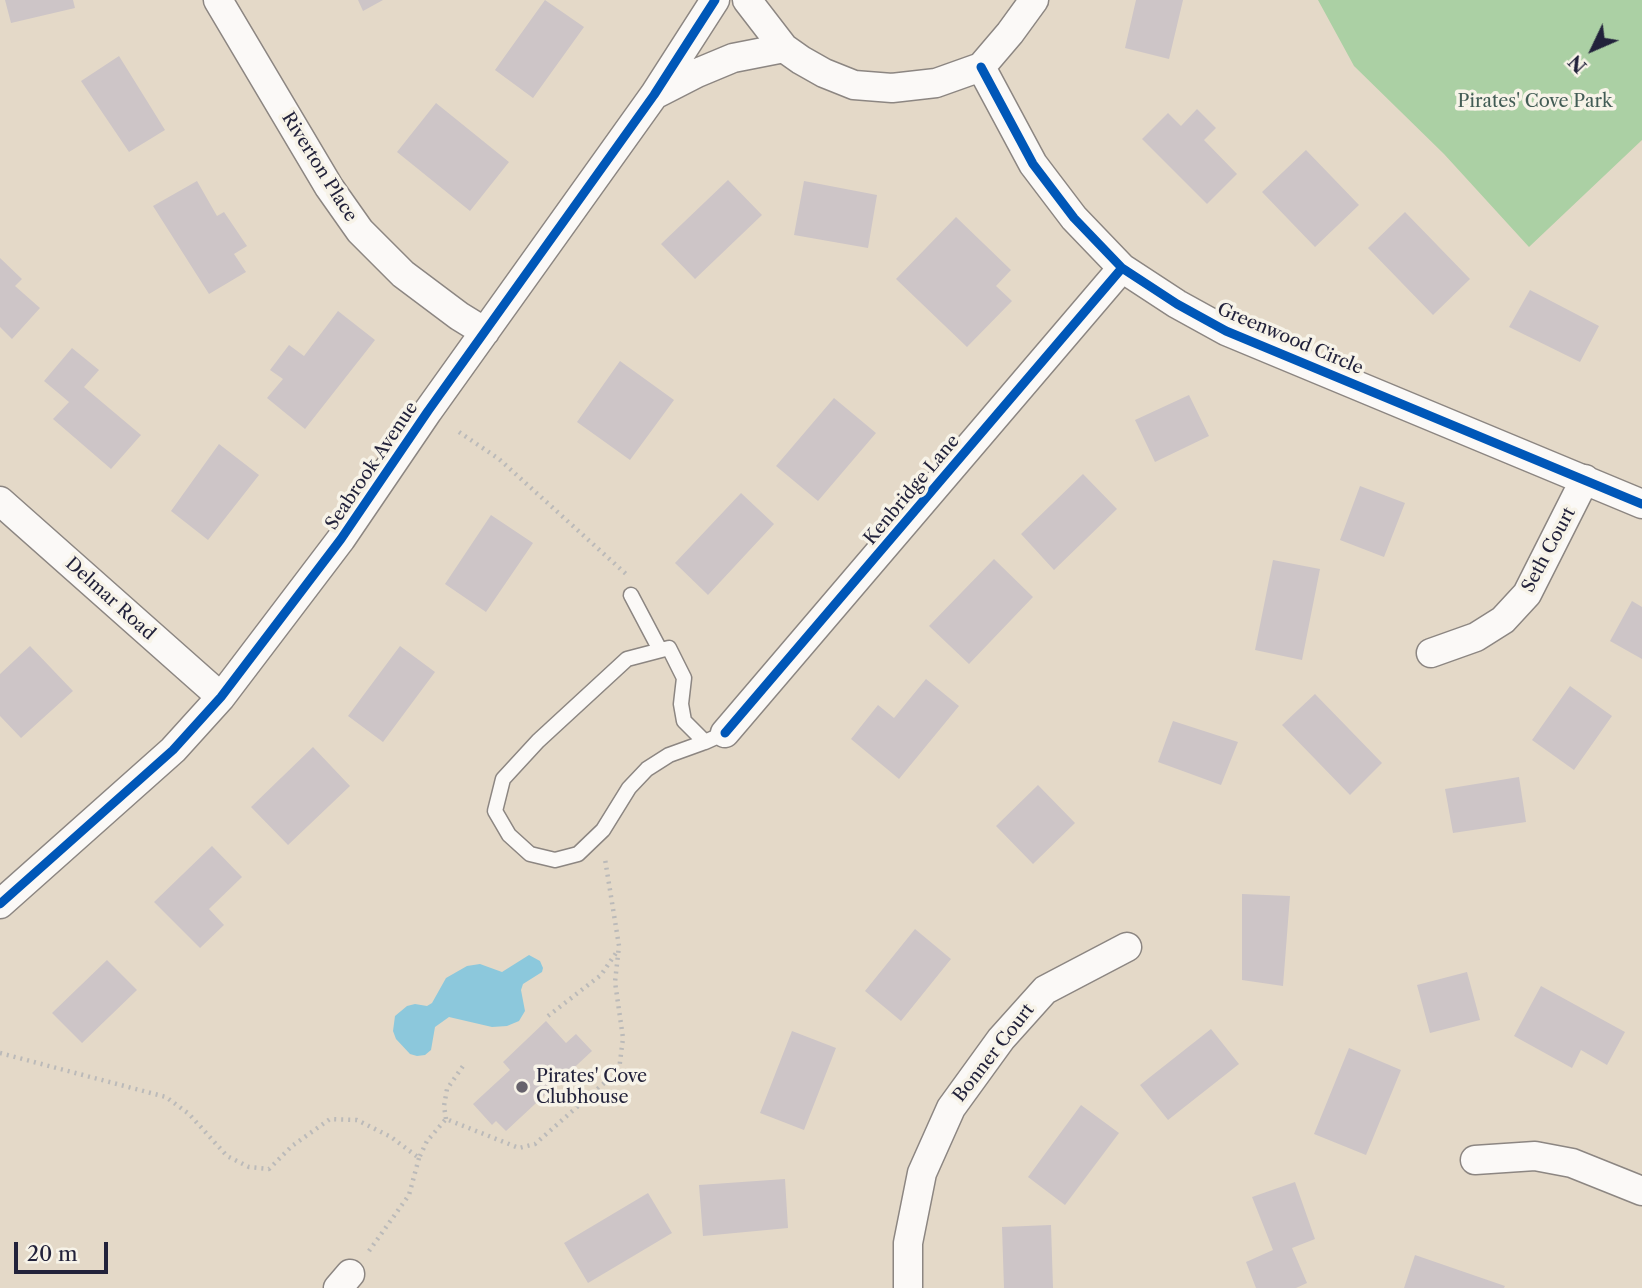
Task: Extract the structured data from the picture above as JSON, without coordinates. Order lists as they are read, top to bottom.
{
  "streets": {
    "street": [
      "Riverton Place",
      "Greenwood Circle",
      "Seabrook Avenue",
      "Kenbridge Lane",
      "Seth Court",
      "Delmar Road",
      "Bonner Court"
    ]
  },
  "crossings": [
    ["Riverton Place", "Seabrook Avenue"],
    ["Greenwood Circle", "Kenbridge Lane"],
    ["Greenwood Circle", "Seth Court"],
    ["Seabrook Avenue", "Delmar Road"]
  ],
  "parks": ["Pirates' Cove Park"],
  "places": ["Pirates' Cove Clubhouse"],
  "scale_bar": "20 m",
  "north": "bottom left"
}
